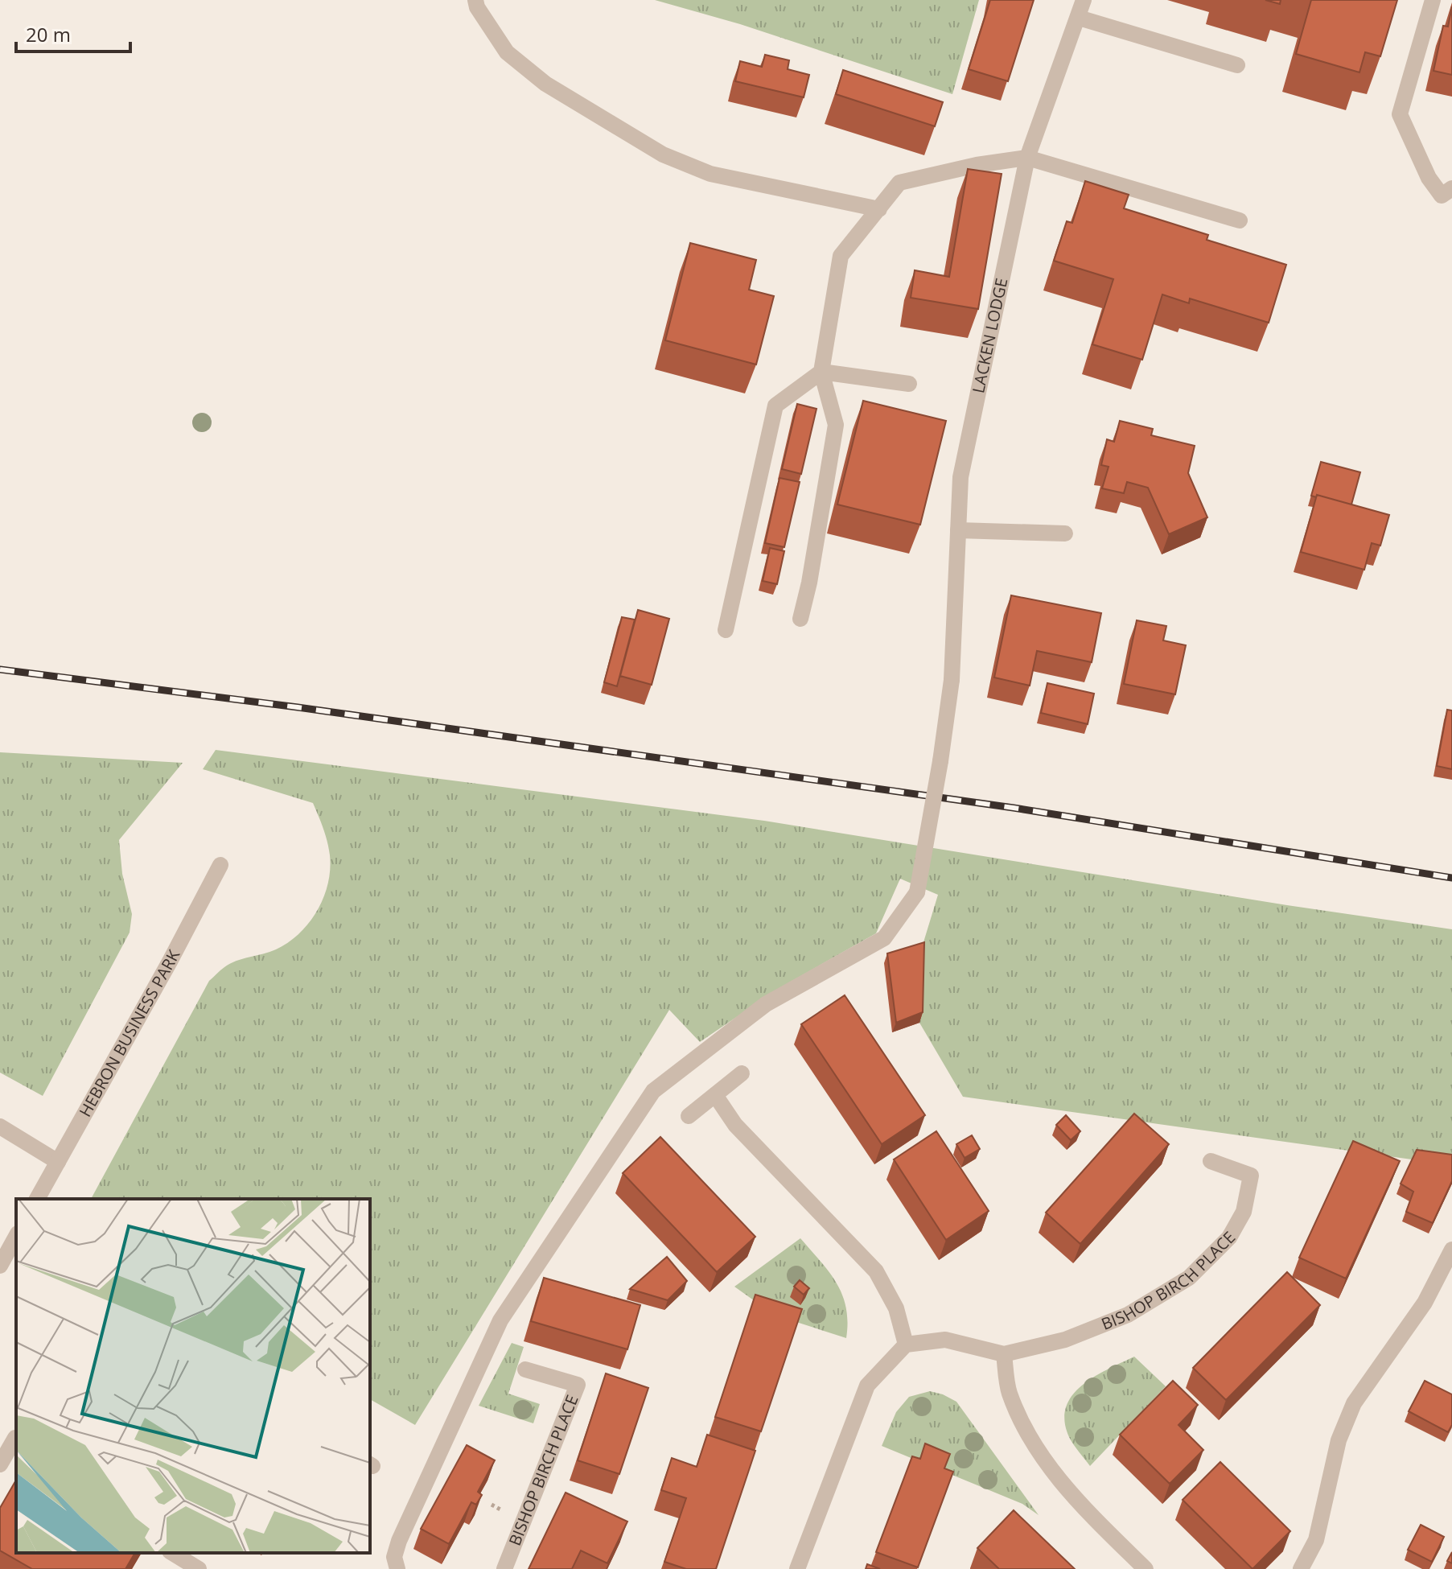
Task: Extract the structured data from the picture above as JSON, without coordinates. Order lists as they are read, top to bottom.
{
  "streets": {
    "street": ["LACKEN LODGE", "HEBRON BUSINESS PARK", "BISHOP BIRCH PLACE"]
  },
  "scale_bar": "20 m"
}
